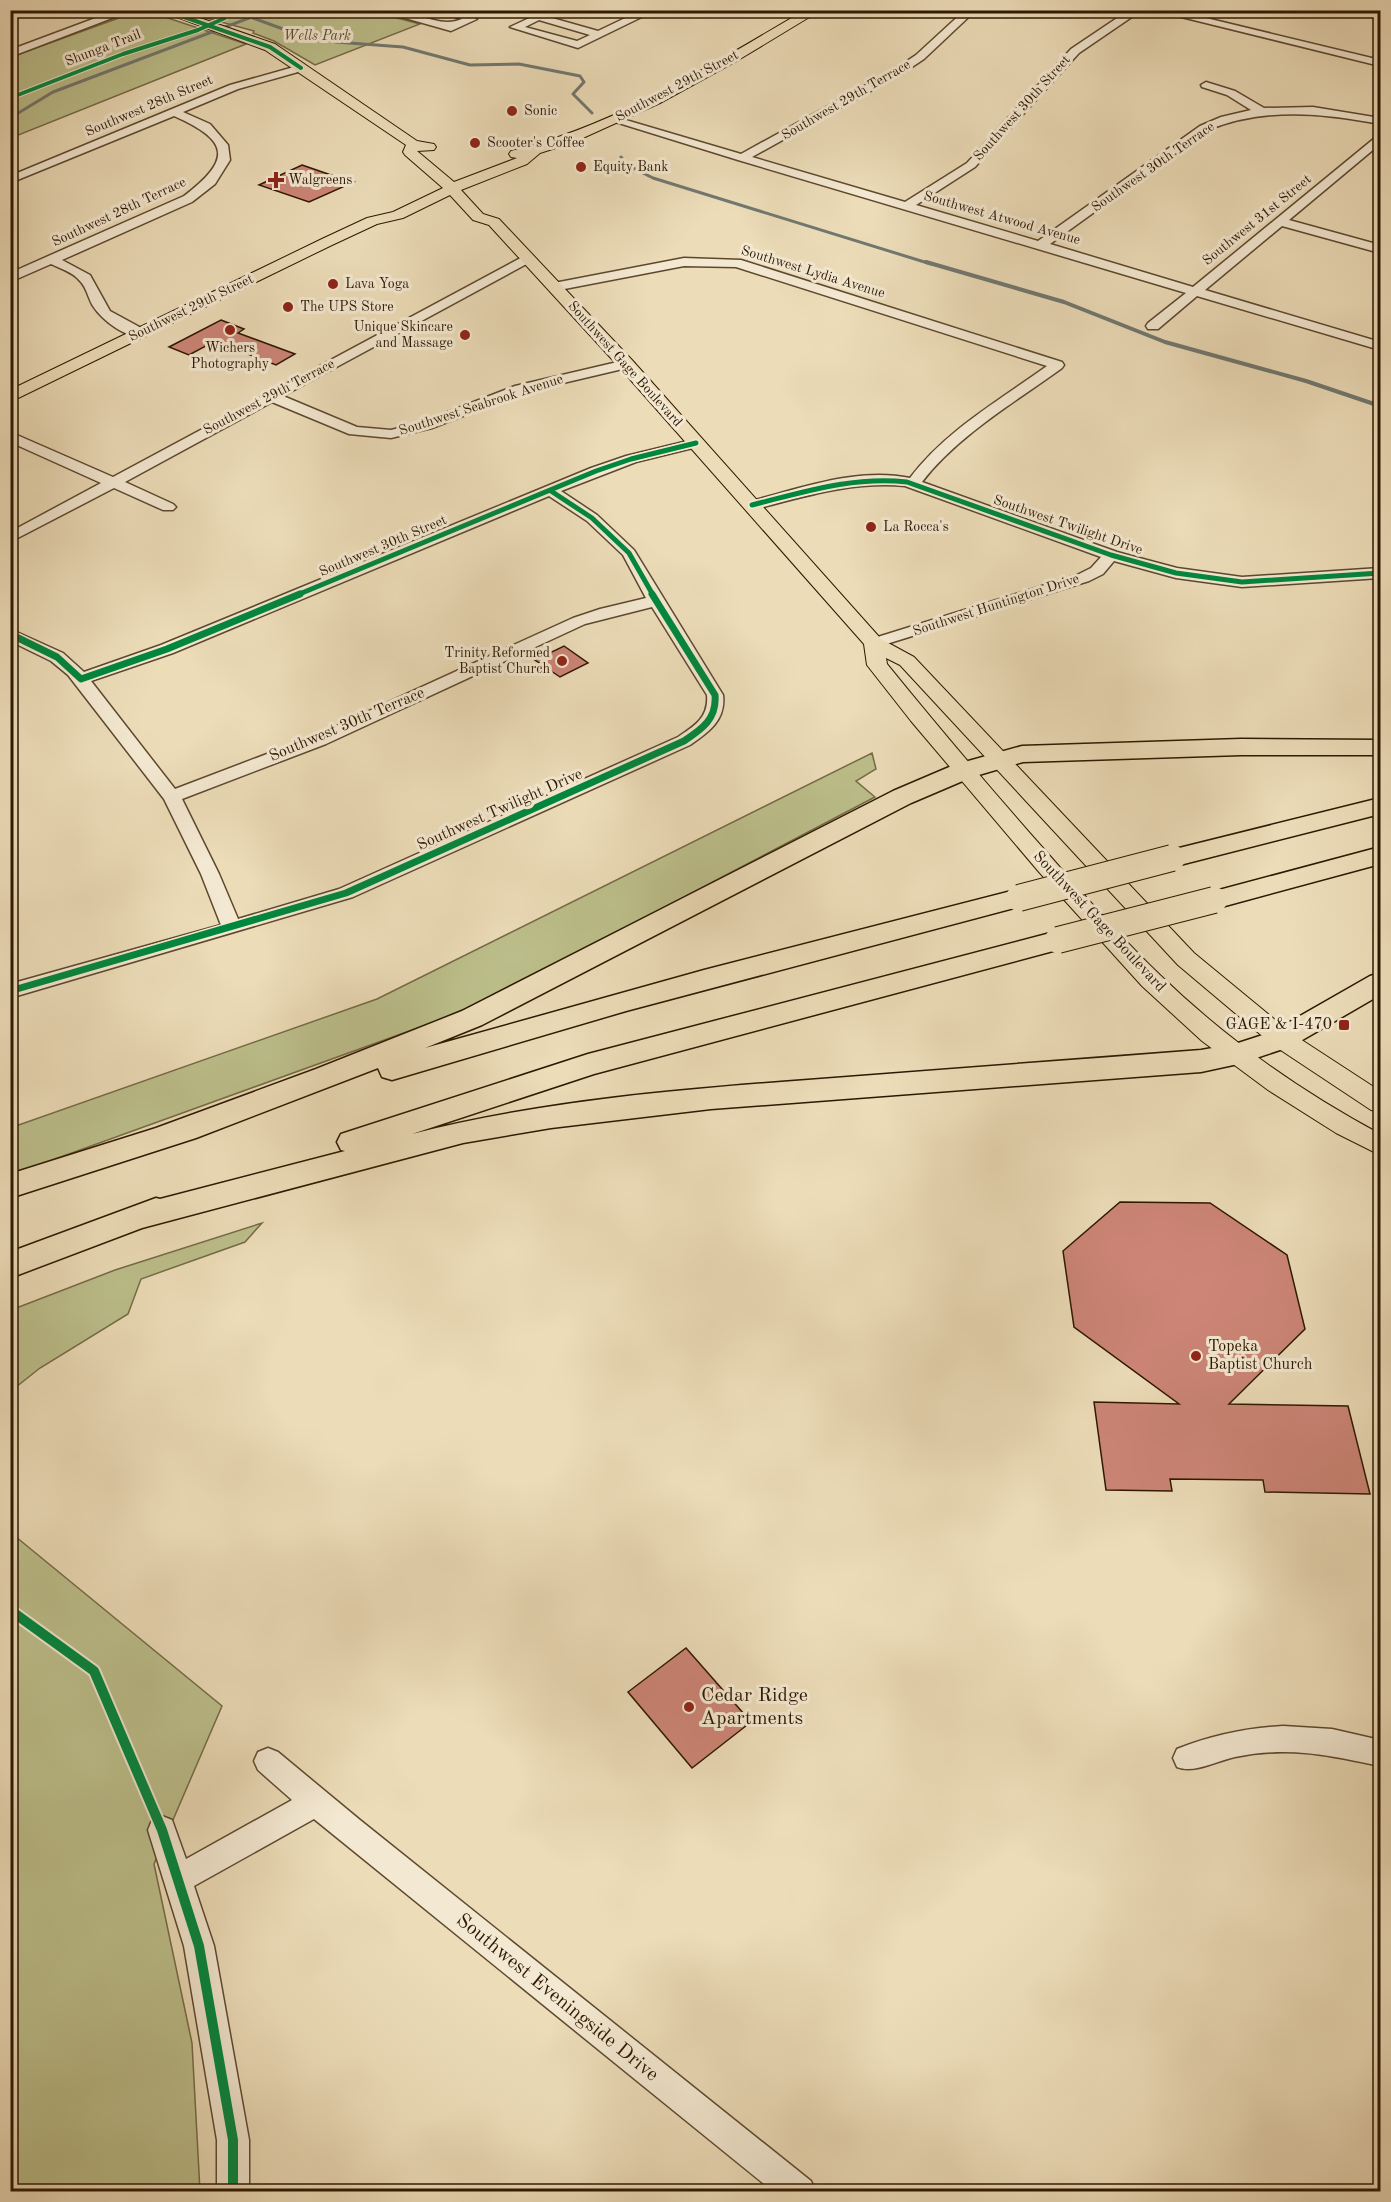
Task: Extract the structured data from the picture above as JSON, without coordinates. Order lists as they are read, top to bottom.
{
  "streets": {
    "main road": ["Southwest 29th Street", "Southwest Gage Boulevard"],
    "street": [
      "Southwest 29th Terrace",
      "Southwest 28th Street",
      "Southwest 30th Street",
      "Southwest 30th Terrace",
      "Southwest 28th Terrace",
      "Southwest Atwood Avenue",
      "Southwest 31st Street",
      "Southwest Lydia Avenue",
      "Southwest Seabrook Avenue",
      "Southwest Twilight Drive",
      "Southwest Huntington Drive",
      "Southwest Eveningside Drive"
    ],
    "cycle path": ["Shunga Trail"]
  },
  "crossings": [
    ["Southwest 29th Street", "Southwest Atwood Avenue"],
    ["Southwest 29th Street", "Southwest Gage Boulevard"],
    ["Southwest 29th Terrace", "Southwest Atwood Avenue"],
    ["Southwest 29th Terrace", "Southwest Gage Boulevard"],
    ["Southwest 29th Terrace", "Southwest Seabrook Avenue"],
    ["Southwest 28th Street", "Southwest 28th Terrace"],
    ["Southwest 28th Street", "Southwest Gage Boulevard"],
    ["Southwest 30th Street", "Southwest Atwood Avenue"],
    ["Southwest 30th Street", "Southwest Gage Boulevard"],
    ["Southwest 30th Street", "Southwest Twilight Drive"],
    ["Southwest 30th Terrace", "Southwest Atwood Avenue"],
    ["Southwest 30th Terrace", "Southwest Twilight Drive"],
    ["Southwest Atwood Avenue", "Southwest 31st Street"],
    ["Southwest Lydia Avenue", "Southwest Gage Boulevard"],
    ["Southwest Lydia Avenue", "Southwest Twilight Drive"],
    ["Southwest Gage Boulevard", "Southwest Seabrook Avenue"],
    ["Southwest Gage Boulevard", "Southwest Twilight Drive"],
    ["Southwest Gage Boulevard", "Southwest Huntington Drive"],
    ["Southwest Twilight Drive", "Southwest Huntington Drive"]
  ],
  "parks": ["Wells Park"],
  "places": {
    "other": [
      "Sonic",
      "Scooter's Coffee",
      "Equity Bank",
      "Lava Yoga",
      "The UPS Store",
      "Wichers Photography",
      "Unique Skincare and Massage",
      "La Rocca's",
      "Trinity Reformed Baptist Church",
      "Topeka Baptist Church",
      "Cedar Ridge Apartments"
    ],
    "health": ["Walgreens"],
    "transit": ["GAGE & I-470"]
  }
}
